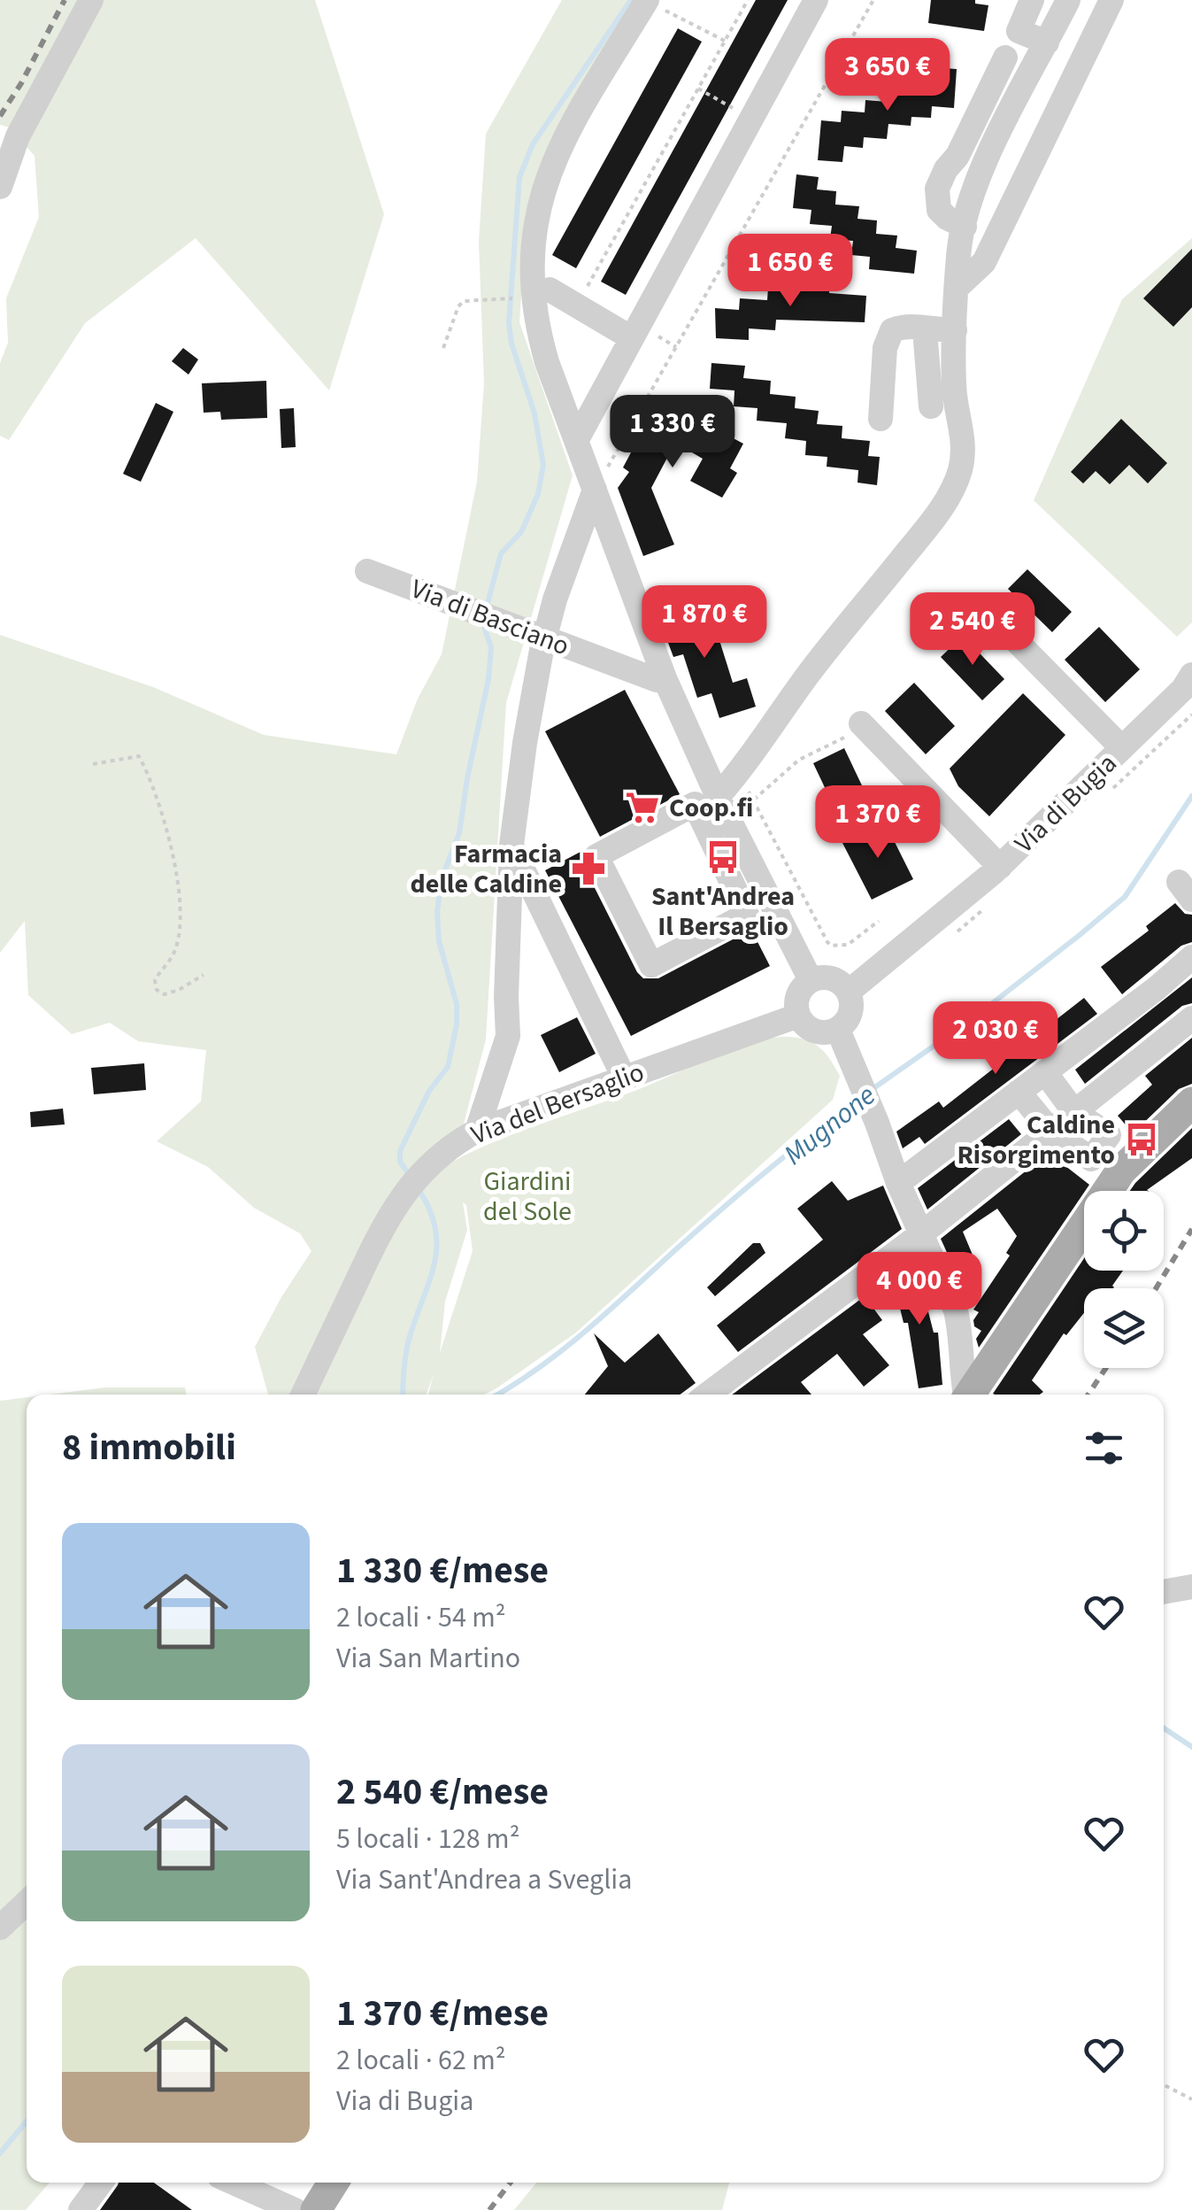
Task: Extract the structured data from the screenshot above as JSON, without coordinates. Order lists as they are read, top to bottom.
{
  "streets": {
    "street": ["Via di Basciano", "Via di Bugia", "Via del Bersaglio"]
  },
  "crossings": [
    ["Via di Bugia", "Via del Bersaglio"]
  ],
  "water": ["Mugnone"],
  "parks": ["Giardini del Sole"],
  "places": {
    "supermarket": ["Coop.fi"],
    "bus stop": ["Sant'Andrea Il Bersaglio", "Caldine Risorgimento"],
    "pharmacy": ["Farmacia delle Caldine"]
  },
  "page": {
    "price": [
      "3 650 €",
      "1 650 €",
      "1 330 €",
      "1 870 €",
      "2 540 €",
      "1 370 €",
      "2 030 €",
      "4 000 €"
    ],
    "heading": "8 immobili",
    "list": [
      {
        "name": "1 330 €/mese",
        "note": "2 locali · 54 m² · Via San Martino"
      },
      {
        "name": "2 540 €/mese",
        "note": "5 locali · 128 m² · Via Sant'Andrea a Sveglia"
      },
      {
        "name": "1 370 €/mese",
        "note": "2 locali · 62 m² · Via di Bugia"
      }
    ]
  }
}
